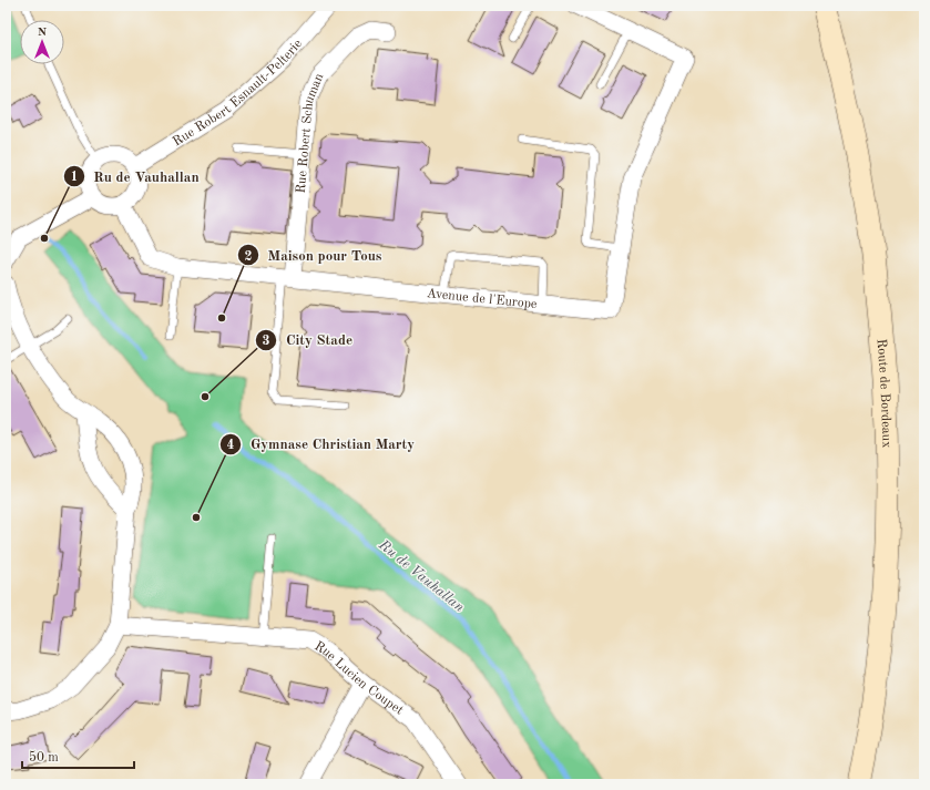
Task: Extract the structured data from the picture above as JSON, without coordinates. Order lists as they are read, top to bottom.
{
  "streets": {
    "main road": ["Route de Bordeaux"],
    "street": [
      "Rue Robert Esnault-Pelterie",
      "Rue Robert Schuman",
      "Avenue de l'Europe",
      "Rue Lucien Coupet"
    ]
  },
  "crossings": [
    ["Rue Robert Esnault-Pelterie", "Avenue de l'Europe"],
    ["Rue Robert Schuman", "Avenue de l'Europe"]
  ],
  "water": ["Ru de Vauhallan"],
  "places": [
    "Ru de Vauhallan",
    "Maison pour Tous",
    "City Stade",
    "Gymnase Christian Marty"
  ],
  "scale_bar": "50 m",
  "north": "top"
}
